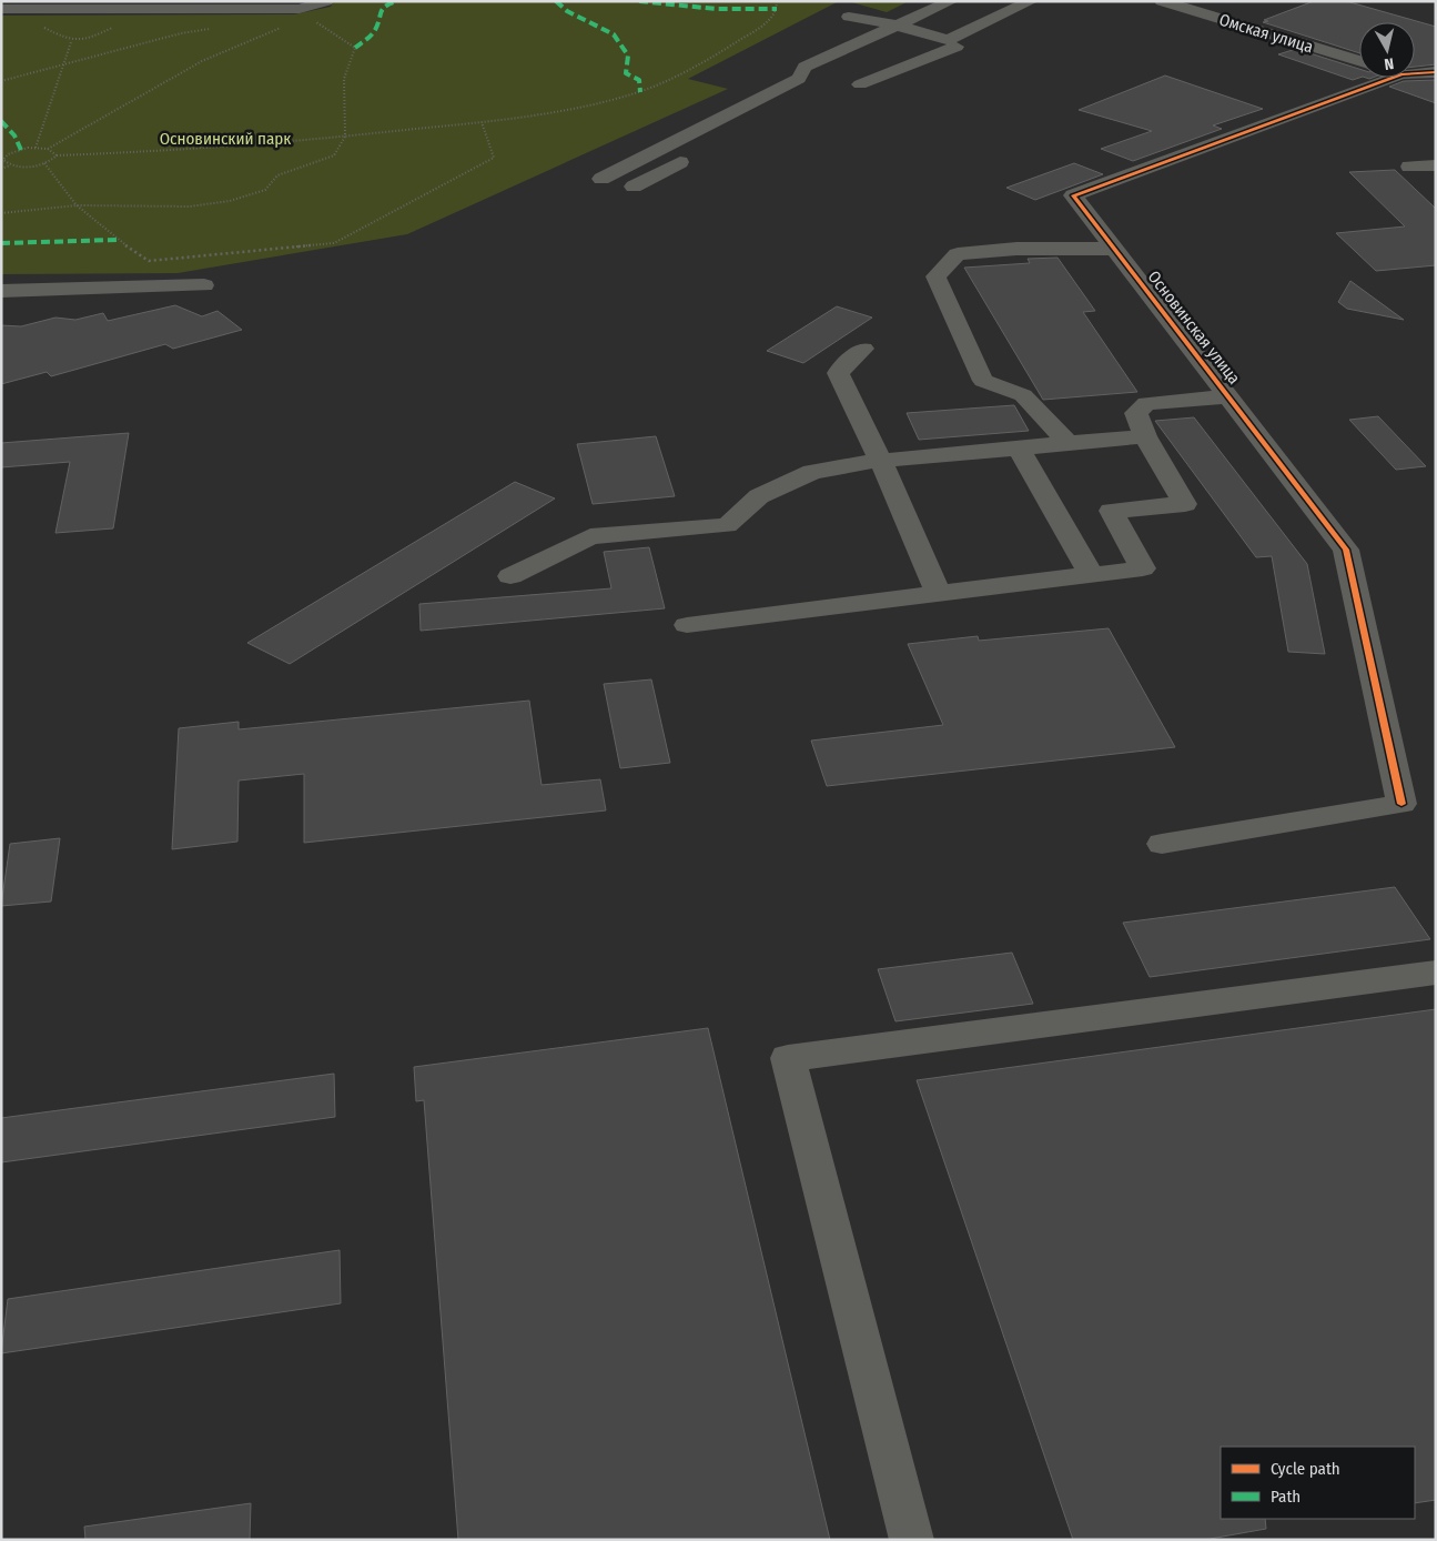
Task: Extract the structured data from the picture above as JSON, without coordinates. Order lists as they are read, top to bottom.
{
  "streets": {
    "street": ["Омская улица", "Основинская улица"]
  },
  "parks": ["Основинский парк"],
  "legend": ["Cycle path", "Path"],
  "north": "bottom"
}
